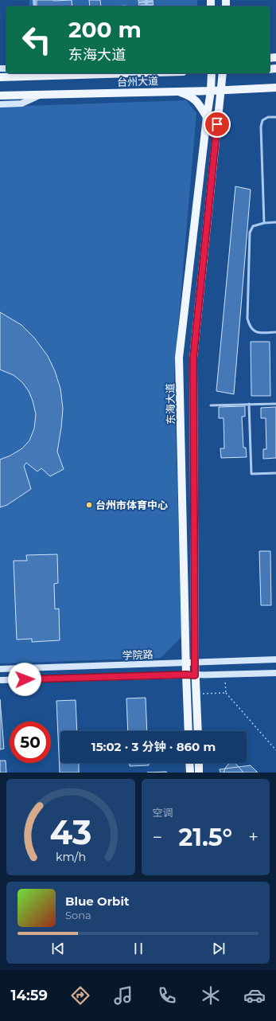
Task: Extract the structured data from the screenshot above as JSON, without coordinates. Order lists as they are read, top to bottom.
{
  "streets": {
    "main road": ["台州大道", "东海大道", "学院路"]
  },
  "crossings": [
    ["台州大道", "东海大道"],
    ["东海大道", "学院路"]
  ],
  "places": ["台州市体育中心"],
  "page": {
    "turn": ["200 m", "东海大道"],
    "limit": "50",
    "trip": "15:02 · 3 分钟 · 860 m",
    "tile": "空调",
    "heat": ["−", "21.5°", "+"],
    "song": ["Blue Orbit", "Sona"],
    "tabs": "14:59",
    "gauge": ["43", "km/h"]
  }
}
